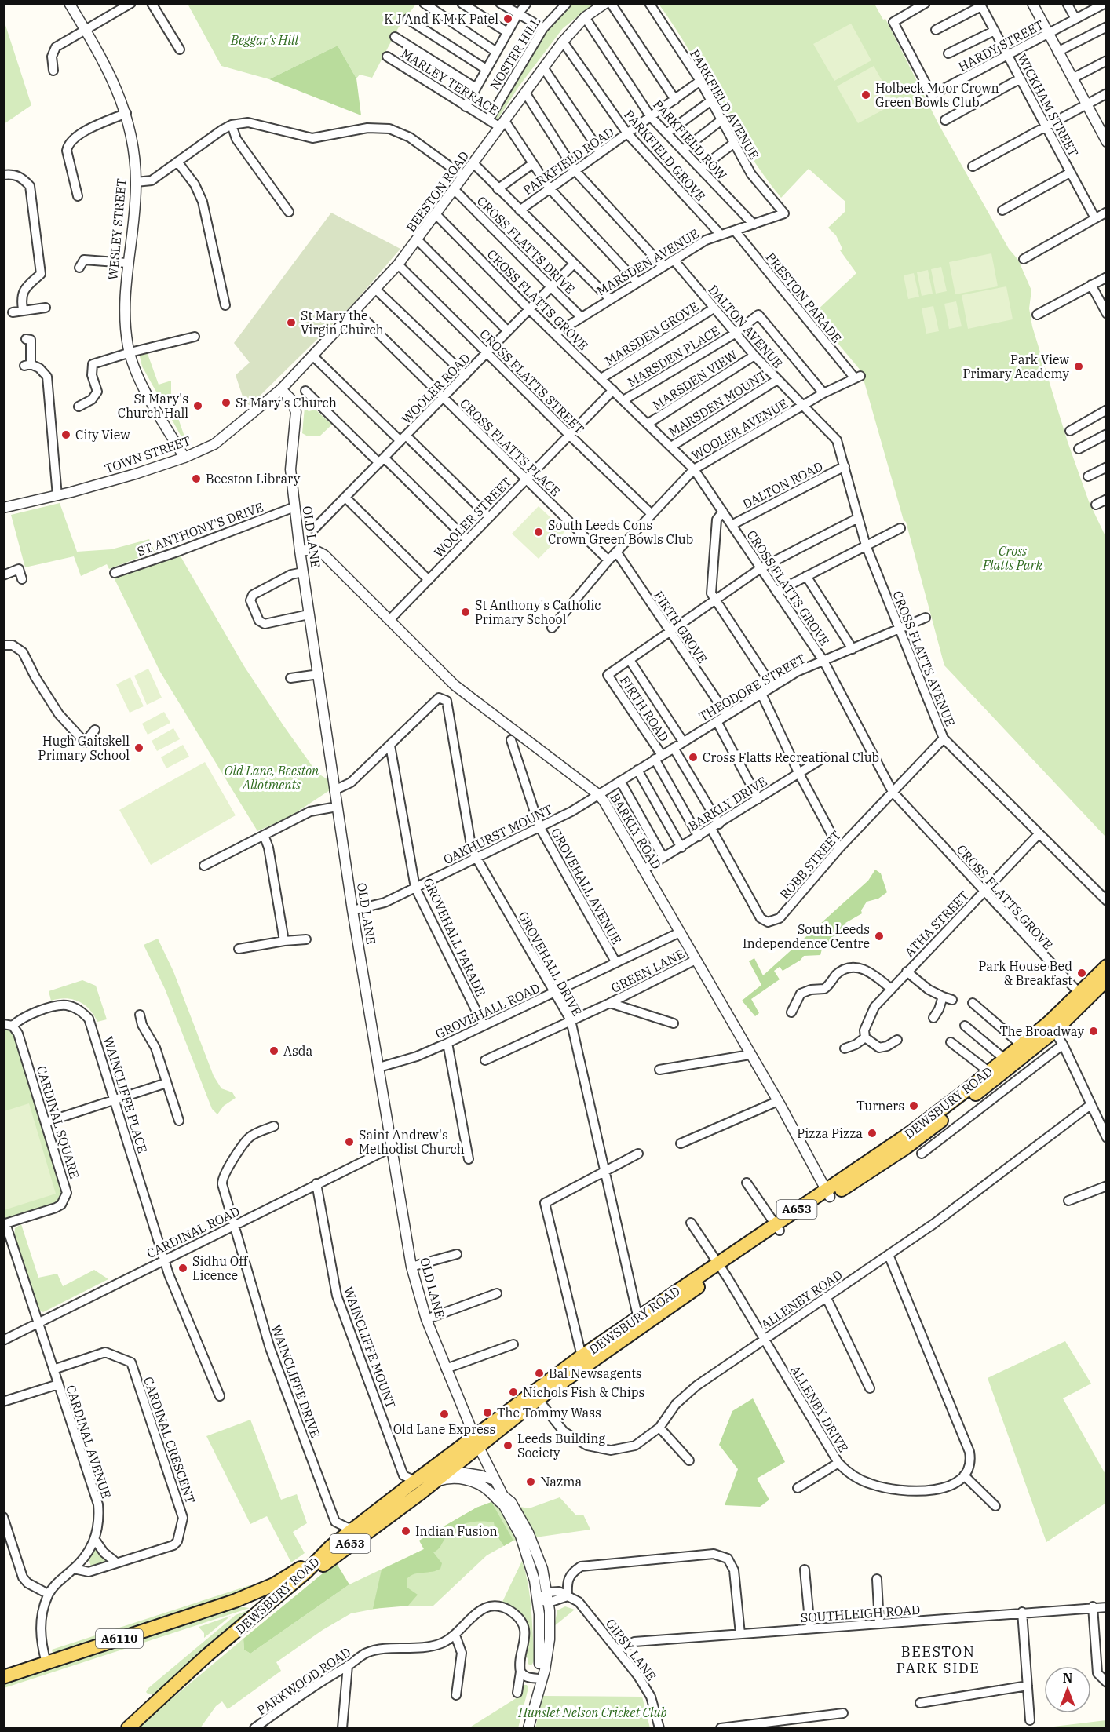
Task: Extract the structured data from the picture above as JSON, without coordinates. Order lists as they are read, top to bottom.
{
  "streets": {
    "main road": ["DEWSBURY ROAD", "A653", "A6110"],
    "street": [
      "HARDY STREET",
      "NOSTER HILL",
      "MARLEY TERRACE",
      "PARKFIELD AVENUE",
      "WICKHAM STREET",
      "PARKFIELD ROW",
      "PARKFIELD GROVE",
      "PARKFIELD ROAD",
      "BEESTON ROAD",
      "WESLEY STREET",
      "CROSS FLATTS DRIVE",
      "MARSDEN AVENUE",
      "PRESTON PARADE",
      "CROSS FLATTS GROVE",
      "DALTON AVENUE",
      "MARSDEN GROVE",
      "MARSDEN PLACE",
      "MARSDEN VIEW",
      "CROSS FLATTS STREET",
      "WOOLER ROAD",
      "MARSDEN MOUNT",
      "WOOLER AVENUE",
      "CROSS FLATTS PLACE",
      "TOWN STREET",
      "DALTON ROAD",
      "WOOLER STREET",
      "ST ANTHONY'S DRIVE",
      "OLD LANE",
      "FIRTH GROVE",
      "CROSS FLATTS AVENUE",
      "THEODORE STREET",
      "FIRTH ROAD",
      "BARKLY DRIVE",
      "BARKLY ROAD",
      "OAKHURST MOUNT",
      "ROBB STREET",
      "GROVEHALL AVENUE",
      "ATHA STREET",
      "GROVEHALL PARADE",
      "GROVEHALL DRIVE",
      "GREEN LANE",
      "GROVEHALL ROAD",
      "WAINCLIFFE PLACE",
      "CARDINAL SQUARE",
      "CARDINAL ROAD",
      "ALLENBY ROAD",
      "WAINCLIFFE MOUNT",
      "WAINCLIFFE DRIVE",
      "ALLENBY DRIVE",
      "CARDINAL CRESCENT",
      "CARDINAL AVENUE",
      "SOUTHLEIGH ROAD",
      "GIPSY LANE",
      "PARKWOOD ROAD"
    ]
  },
  "crossings": [
    ["HARDY STREET", "WICKHAM STREET"],
    ["NOSTER HILL", "MARLEY TERRACE"],
    ["MARLEY TERRACE", "BEESTON ROAD"],
    ["PARKFIELD AVENUE", "PARKFIELD ROAD"],
    ["PARKFIELD AVENUE", "MARSDEN AVENUE"],
    ["PARKFIELD ROW", "PARKFIELD ROAD"],
    ["PARKFIELD ROW", "BEESTON ROAD"],
    ["PARKFIELD ROW", "MARSDEN AVENUE"],
    ["PARKFIELD GROVE", "PARKFIELD ROAD"],
    ["PARKFIELD GROVE", "BEESTON ROAD"],
    ["PARKFIELD GROVE", "MARSDEN AVENUE"],
    ["BEESTON ROAD", "CROSS FLATTS DRIVE"],
    ["BEESTON ROAD", "CROSS FLATTS GROVE"],
    ["BEESTON ROAD", "CROSS FLATTS STREET"],
    ["BEESTON ROAD", "CROSS FLATTS PLACE"],
    ["BEESTON ROAD", "TOWN STREET"],
    ["BEESTON ROAD", "OLD LANE"],
    ["WESLEY STREET", "TOWN STREET"],
    ["CROSS FLATTS DRIVE", "MARSDEN AVENUE"],
    ["CROSS FLATTS DRIVE", "WOOLER ROAD"],
    ["MARSDEN AVENUE", "PRESTON PARADE"],
    ["MARSDEN AVENUE", "CROSS FLATTS GROVE"],
    ["MARSDEN AVENUE", "DALTON AVENUE"],
    ["PRESTON PARADE", "WOOLER AVENUE"],
    ["CROSS FLATTS GROVE", "MARSDEN GROVE"],
    ["CROSS FLATTS GROVE", "MARSDEN PLACE"],
    ["CROSS FLATTS GROVE", "MARSDEN VIEW"],
    ["CROSS FLATTS GROVE", "WOOLER ROAD"],
    ["CROSS FLATTS GROVE", "MARSDEN MOUNT"],
    ["CROSS FLATTS GROVE", "WOOLER AVENUE"],
    ["CROSS FLATTS GROVE", "DALTON ROAD"],
    ["CROSS FLATTS GROVE", "WOOLER STREET"],
    ["CROSS FLATTS GROVE", "THEODORE STREET"],
    ["CROSS FLATTS GROVE", "ROBB STREET"],
    ["CROSS FLATTS GROVE", "ATHA STREET"],
    ["CROSS FLATTS GROVE", "DEWSBURY ROAD"],
    ["DALTON AVENUE", "MARSDEN GROVE"],
    ["DALTON AVENUE", "MARSDEN PLACE"],
    ["DALTON AVENUE", "MARSDEN VIEW"],
    ["DALTON AVENUE", "MARSDEN MOUNT"],
    ["DALTON AVENUE", "WOOLER AVENUE"],
    ["DALTON AVENUE", "CROSS FLATTS AVENUE"],
    ["MARSDEN PLACE", "WOOLER AVENUE"],
    ["CROSS FLATTS STREET", "WOOLER ROAD"],
    ["CROSS FLATTS STREET", "WOOLER AVENUE"],
    ["CROSS FLATTS STREET", "WOOLER STREET"],
    ["WOOLER ROAD", "CROSS FLATTS PLACE"],
    ["WOOLER AVENUE", "CROSS FLATTS PLACE"],
    ["WOOLER AVENUE", "FIRTH GROVE"],
    ["WOOLER AVENUE", "CROSS FLATTS AVENUE"],
    ["CROSS FLATTS PLACE", "WOOLER STREET"],
    ["TOWN STREET", "OLD LANE"],
    ["DALTON ROAD", "CROSS FLATTS AVENUE"],
    ["WOOLER STREET", "BARKLY ROAD"],
    ["ST ANTHONY'S DRIVE", "OLD LANE"],
    ["OLD LANE", "BARKLY ROAD"],
    ["OLD LANE", "OAKHURST MOUNT"],
    ["OLD LANE", "GROVEHALL ROAD"],
    ["OLD LANE", "DEWSBURY ROAD"],
    ["OLD LANE", "CARDINAL ROAD"],
    ["FIRTH GROVE", "THEODORE STREET"],
    ["CROSS FLATTS AVENUE", "THEODORE STREET"],
    ["CROSS FLATTS AVENUE", "ROBB STREET"],
    ["CROSS FLATTS AVENUE", "ATHA STREET"],
    ["THEODORE STREET", "FIRTH ROAD"],
    ["THEODORE STREET", "BARKLY ROAD"],
    ["THEODORE STREET", "OAKHURST MOUNT"],
    ["THEODORE STREET", "ROBB STREET"],
    ["FIRTH ROAD", "BARKLY DRIVE"],
    ["BARKLY DRIVE", "BARKLY ROAD"],
    ["BARKLY DRIVE", "ROBB STREET"],
    ["BARKLY ROAD", "OAKHURST MOUNT"],
    ["BARKLY ROAD", "GREEN LANE"],
    ["BARKLY ROAD", "GROVEHALL ROAD"],
    ["BARKLY ROAD", "DEWSBURY ROAD"],
    ["OAKHURST MOUNT", "GROVEHALL AVENUE"],
    ["OAKHURST MOUNT", "GROVEHALL PARADE"],
    ["OAKHURST MOUNT", "GROVEHALL DRIVE"],
    ["GROVEHALL AVENUE", "GROVEHALL ROAD"],
    ["GROVEHALL PARADE", "GROVEHALL DRIVE"],
    ["GROVEHALL PARADE", "GROVEHALL ROAD"],
    ["GROVEHALL DRIVE", "GREEN LANE"],
    ["GROVEHALL DRIVE", "GROVEHALL ROAD"],
    ["GROVEHALL DRIVE", "DEWSBURY ROAD"],
    ["WAINCLIFFE PLACE", "CARDINAL SQUARE"],
    ["WAINCLIFFE PLACE", "CARDINAL ROAD"],
    ["DEWSBURY ROAD", "ALLENBY ROAD"],
    ["DEWSBURY ROAD", "WAINCLIFFE MOUNT"],
    ["DEWSBURY ROAD", "WAINCLIFFE DRIVE"],
    ["DEWSBURY ROAD", "ALLENBY DRIVE"],
    ["DEWSBURY ROAD", "A6110"],
    ["CARDINAL SQUARE", "CARDINAL AVENUE"],
    ["CARDINAL ROAD", "WAINCLIFFE MOUNT"],
    ["CARDINAL ROAD", "WAINCLIFFE DRIVE"],
    ["CARDINAL ROAD", "CARDINAL AVENUE"],
    ["ALLENBY ROAD", "ALLENBY DRIVE"],
    ["CARDINAL CRESCENT", "CARDINAL AVENUE"],
    ["CARDINAL AVENUE", "A6110"],
    ["SOUTHLEIGH ROAD", "GIPSY LANE"]
  ],
  "districts": ["BEESTON PARK SIDE"],
  "parks": [
    "Beggar's Hill",
    "Cross Flatts Park",
    "Old Lane, Beeston Allotments",
    "Hunslet Nelson Cricket Club"
  ],
  "places": [
    "K J And K M K Patel",
    "Holbeck Moor Crown Green Bowls Club",
    "St Mary the Virgin Church",
    "Park View Primary Academy",
    "St Mary's Church",
    "St Mary's Church Hall",
    "City View",
    "Beeston Library",
    "South Leeds Cons Crown Green Bowls Club",
    "St Anthony's Catholic Primary School",
    "Hugh Gaitskell Primary School",
    "Cross Flatts Recreational Club",
    "South Leeds Independence Centre",
    "Park House Bed & Breakfast",
    "The Broadway",
    "Asda",
    "Turners",
    "Pizza Pizza",
    "Saint Andrew's Methodist Church",
    "Sidhu Off Licence",
    "Bal Newsagents",
    "Nichols Fish & Chips",
    "The Tommy Wass",
    "Old Lane Express",
    "Leeds Building Society",
    "Nazma",
    "Indian Fusion"
  ],
  "north": "top"
}
